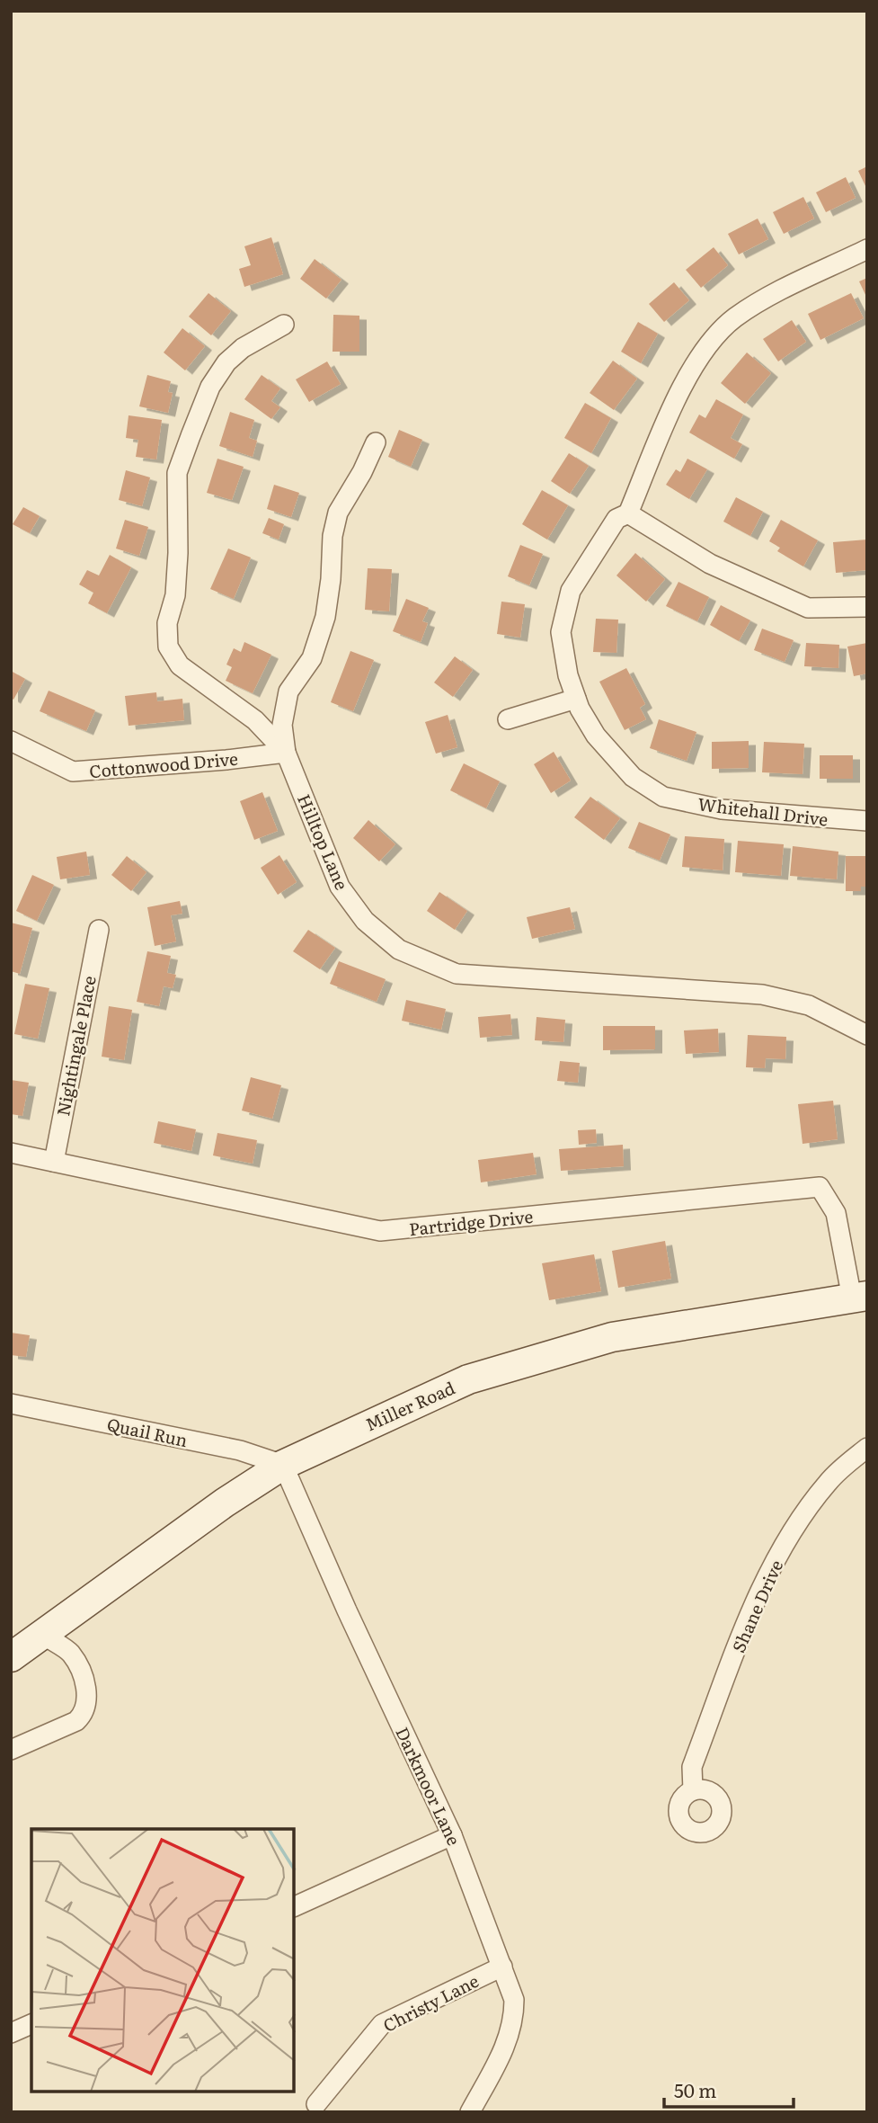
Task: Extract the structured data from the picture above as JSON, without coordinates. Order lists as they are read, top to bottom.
{
  "streets": {
    "street": [
      "Cottonwood Drive",
      "Whitehall Drive",
      "Hilltop Lane",
      "Nightingale Place",
      "Partridge Drive",
      "Miller Road",
      "Quail Run",
      "Shane Drive",
      "Darkmoor Lane",
      "Christy Lane"
    ]
  },
  "crossings": [
    ["Cottonwood Drive", "Hilltop Lane"],
    ["Nightingale Place", "Partridge Drive"],
    ["Partridge Drive", "Miller Road"],
    ["Miller Road", "Quail Run"],
    ["Miller Road", "Darkmoor Lane"],
    ["Quail Run", "Darkmoor Lane"],
    ["Darkmoor Lane", "Christy Lane"]
  ],
  "scale_bar": "50 m"
}
